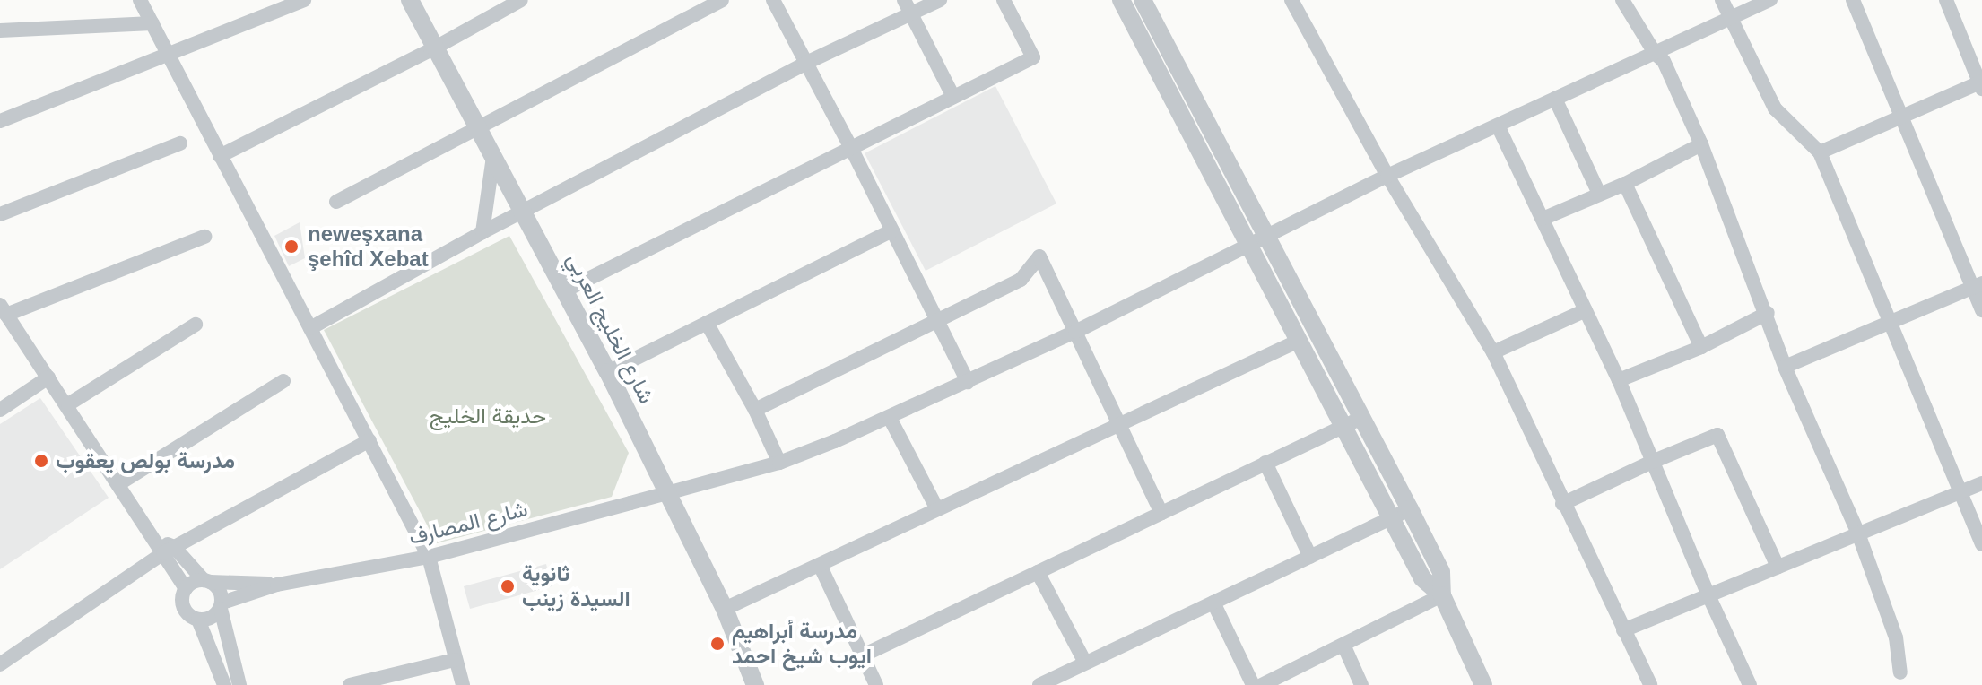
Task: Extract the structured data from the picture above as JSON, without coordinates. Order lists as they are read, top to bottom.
{
  "streets": {
    "street": ["شارع الخليج العربي", "شارع المصارف"]
  },
  "crossings": [
    ["شارع الخليج العربي", "شارع المصارف"]
  ],
  "parks": ["حديقة الخليج"],
  "places": [
    "neweşxana şehîd Xebat",
    "مدرسة بولص يعقوب",
    "ثانوية السيدة زينب",
    "مدرسة أبراهيم ايوب شيخ احمد"
  ]
}
